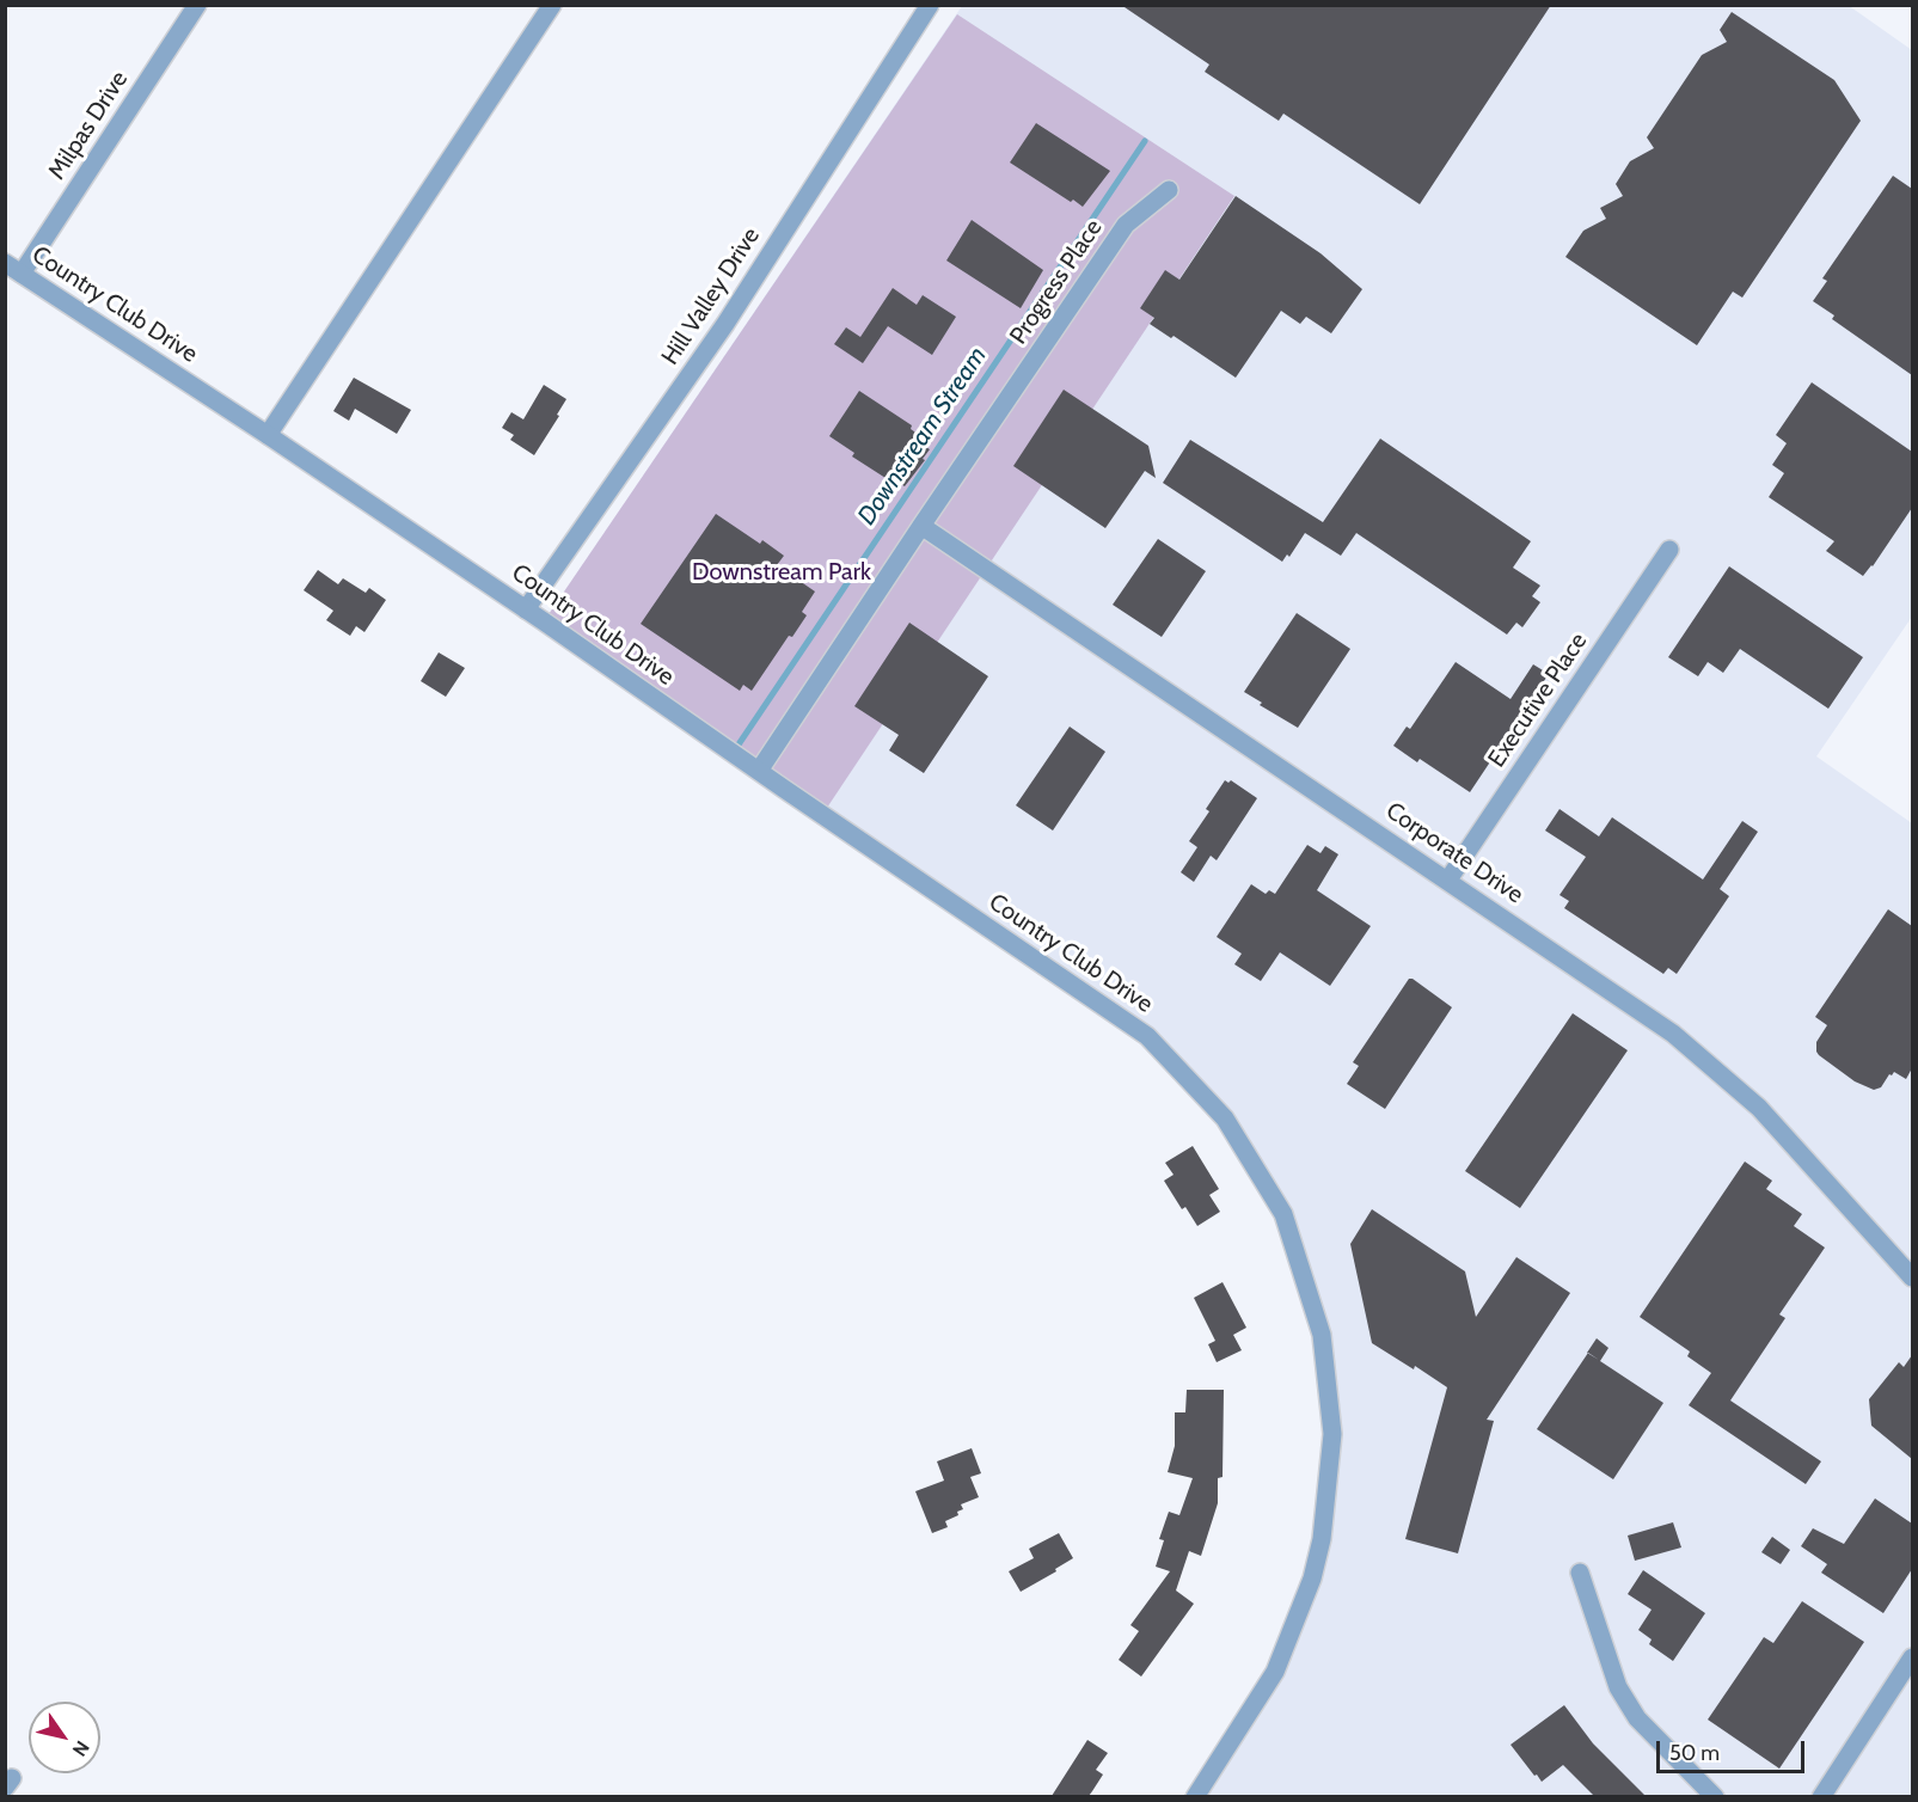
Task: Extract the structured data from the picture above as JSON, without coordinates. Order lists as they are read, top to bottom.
{
  "streets": {
    "street": [
      "Milpas Drive",
      "Progress Place",
      "Hill Valley Drive",
      "Country Club Drive",
      "Executive Place",
      "Corporate Drive"
    ]
  },
  "crossings": [
    ["Milpas Drive", "Country Club Drive"],
    ["Progress Place", "Country Club Drive"],
    ["Progress Place", "Corporate Drive"],
    ["Hill Valley Drive", "Country Club Drive"],
    ["Executive Place", "Corporate Drive"]
  ],
  "water": ["Downstream Stream"],
  "parks": ["Downstream Park"],
  "scale_bar": "50 m",
  "north": "bottom right"
}
